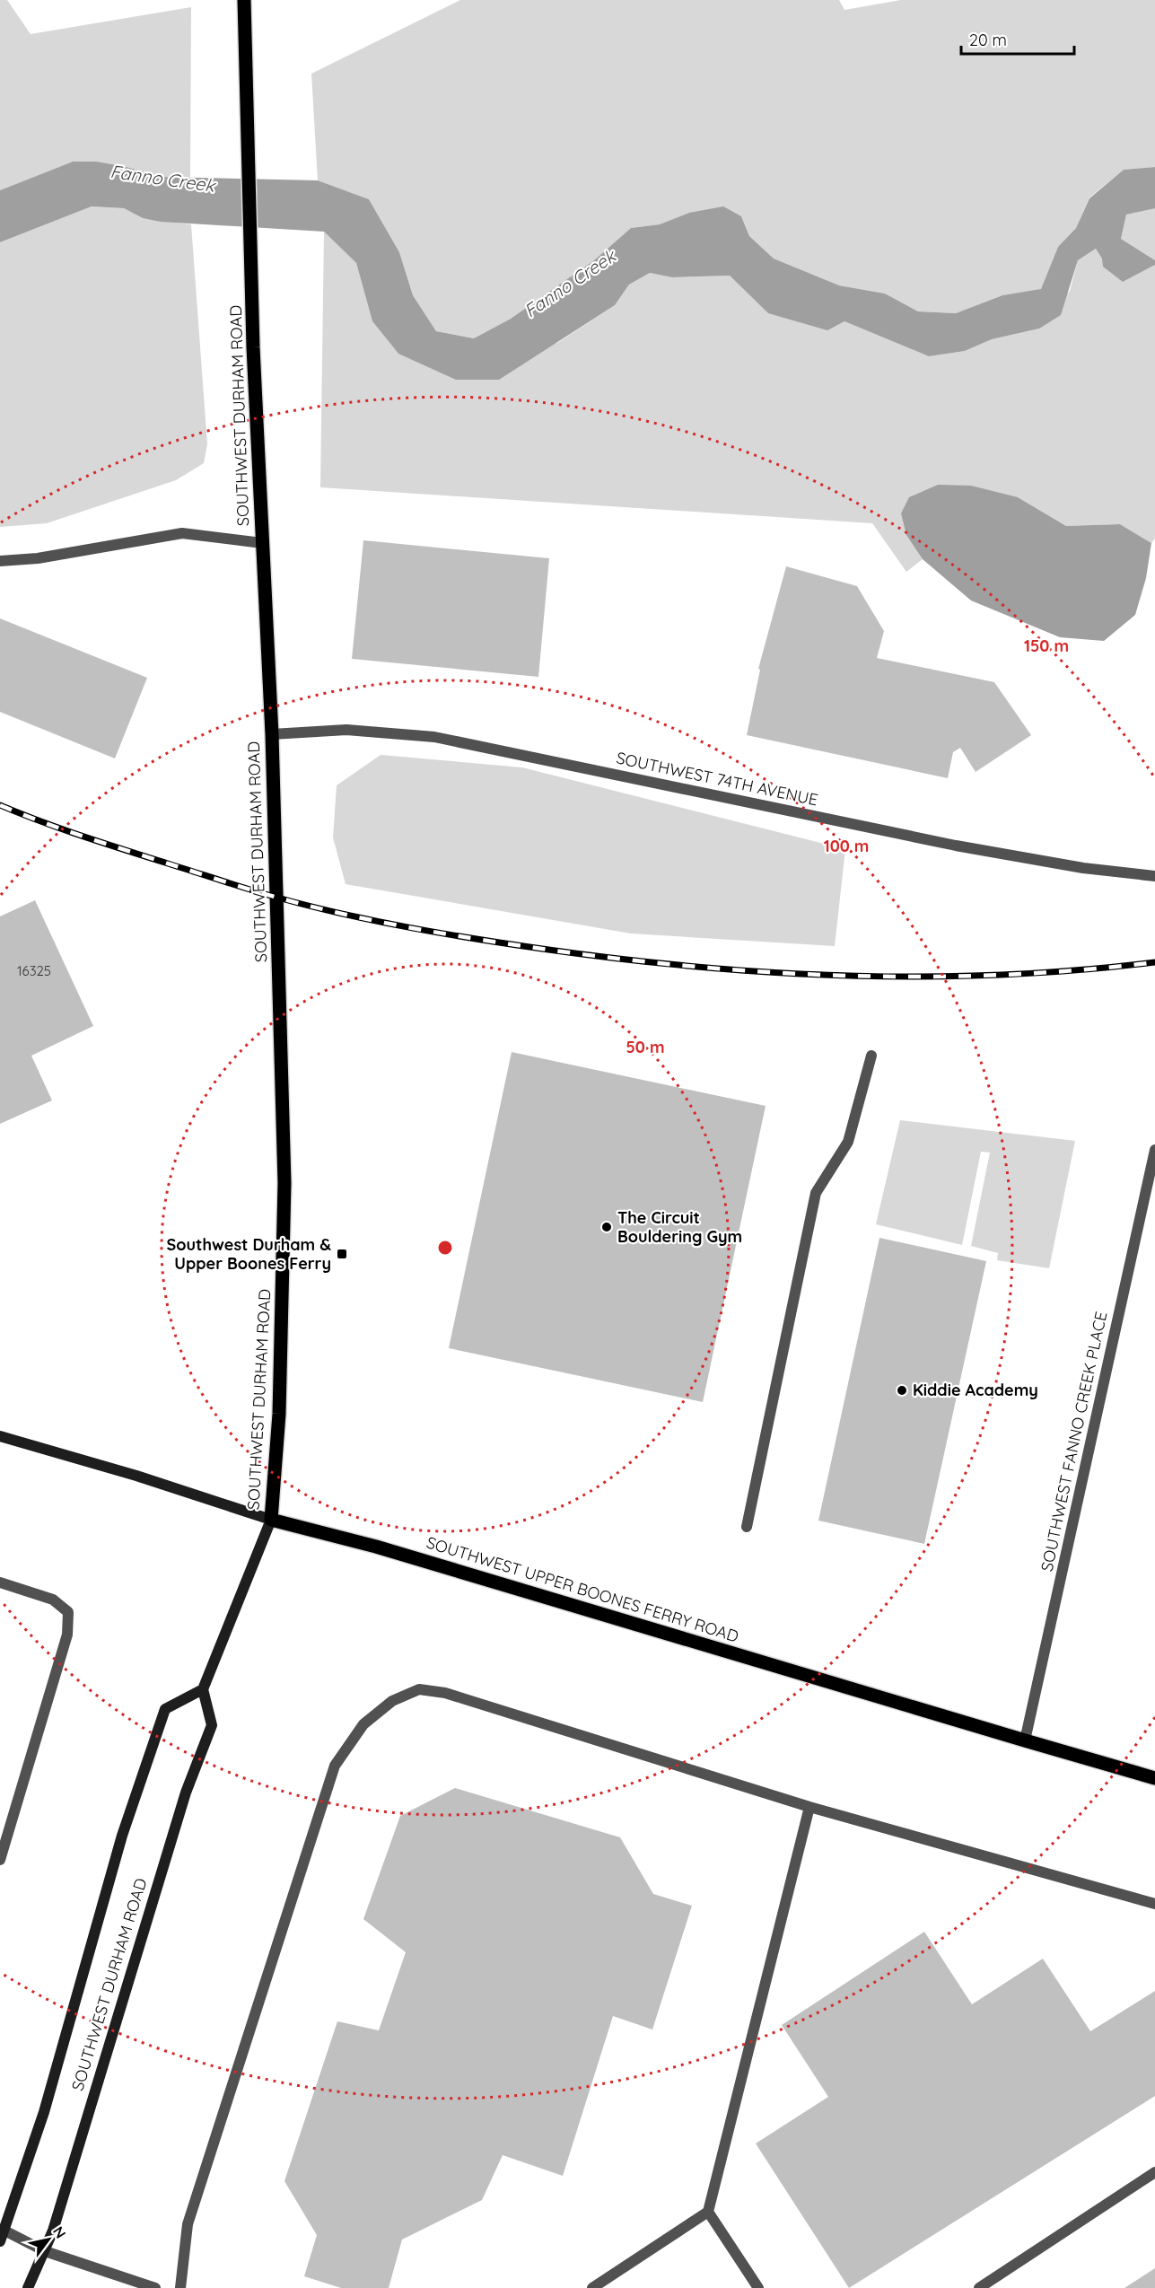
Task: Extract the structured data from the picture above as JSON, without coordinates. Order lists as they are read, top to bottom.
{
  "streets": {
    "main road": ["SOUTHWEST DURHAM ROAD", "SOUTHWEST UPPER BOONES FERRY ROAD"],
    "street": ["SOUTHWEST 74TH AVENUE", "SOUTHWEST FANNO CREEK PLACE"]
  },
  "crossings": [
    ["SOUTHWEST DURHAM ROAD", "SOUTHWEST 74TH AVENUE"],
    ["SOUTHWEST DURHAM ROAD", "SOUTHWEST UPPER BOONES FERRY ROAD"],
    ["SOUTHWEST FANNO CREEK PLACE", "SOUTHWEST UPPER BOONES FERRY ROAD"]
  ],
  "water": ["Fanno Creek"],
  "places": {
    "other": ["The Circuit Bouldering Gym", "Kiddie Academy"],
    "transit": ["Southwest Durham & Upper Boones Ferry"]
  },
  "house_numbers": ["16325"],
  "scale_bar": "20 m",
  "north": "top right",
  "rings": ["150 m", "100 m", "50 m"]
}
